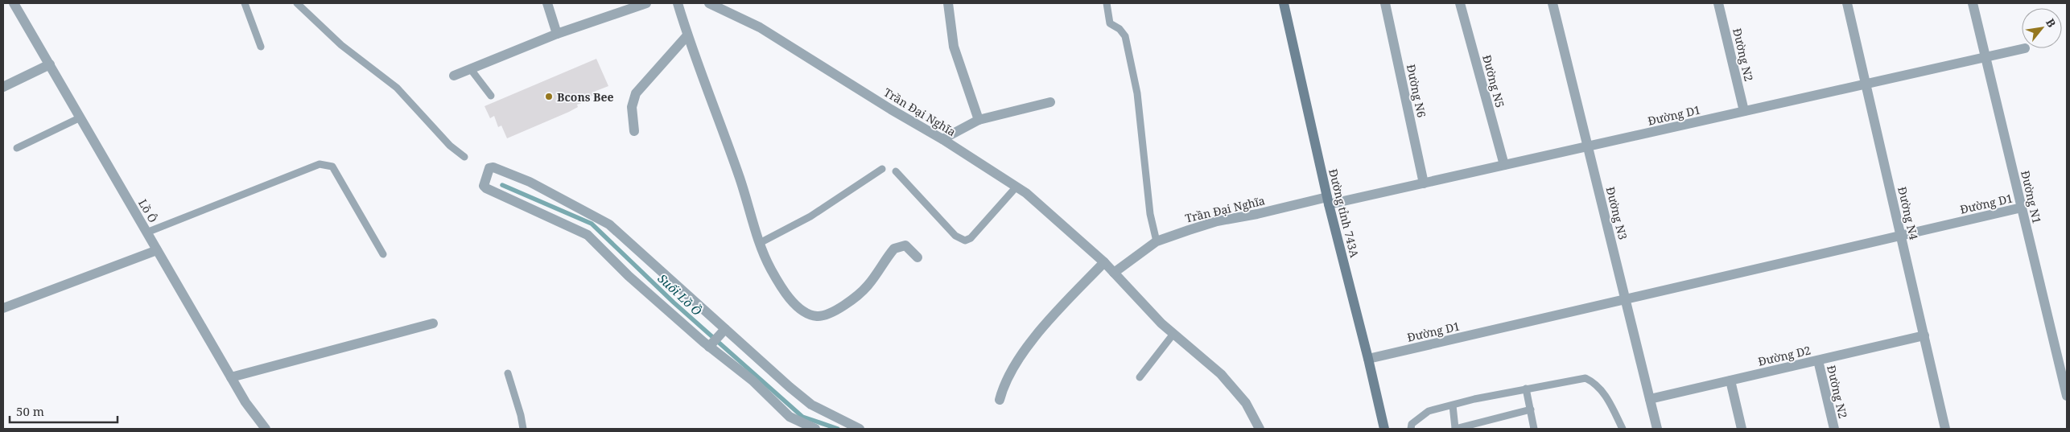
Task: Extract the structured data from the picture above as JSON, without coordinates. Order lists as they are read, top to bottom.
{
  "streets": {
    "main road": ["Đường tỉnh 743A"],
    "street": [
      "Đường N2",
      "Đường N5",
      "Đường N6",
      "Trần Đại Nghĩa",
      "Đường D1",
      "Đường N1",
      "Lồ Ô",
      "Đường N3",
      "Đường N4",
      "Đường D2"
    ]
  },
  "crossings": [
    ["Đường N2", "Đường D1"],
    ["Đường N2", "Đường D2"],
    ["Đường N5", "Đường D1"],
    ["Đường N6", "Đường D1"],
    ["Trần Đại Nghĩa", "Đường D1"],
    ["Trần Đại Nghĩa", "Đường tỉnh 743A"],
    ["Đường D1", "Đường N1"],
    ["Đường D1", "Đường tỉnh 743A"],
    ["Đường D1", "Đường N3"],
    ["Đường D1", "Đường N4"],
    ["Đường N3", "Đường D2"],
    ["Đường N4", "Đường D2"]
  ],
  "water": ["Suối Lồ Ồ"],
  "places": ["Bcons Bee"],
  "scale_bar": "50 m",
  "north": "top right"
}
